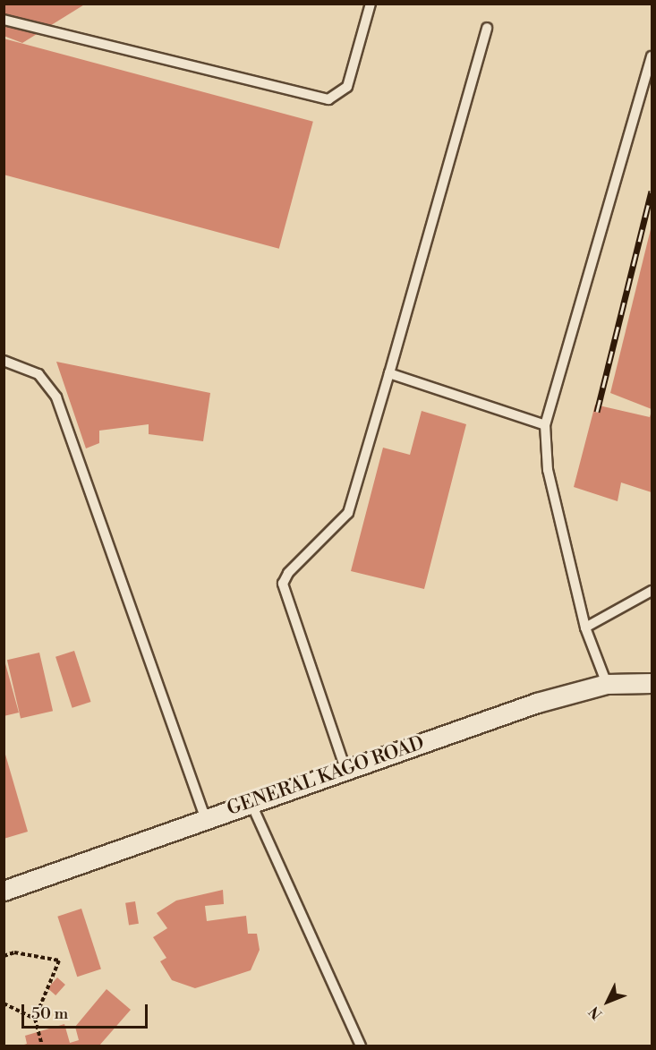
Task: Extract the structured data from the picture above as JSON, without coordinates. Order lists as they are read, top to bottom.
{
  "streets": {
    "street": ["GENERAL KAGO ROAD"]
  },
  "scale_bar": "50 m",
  "north": "bottom left"
}
